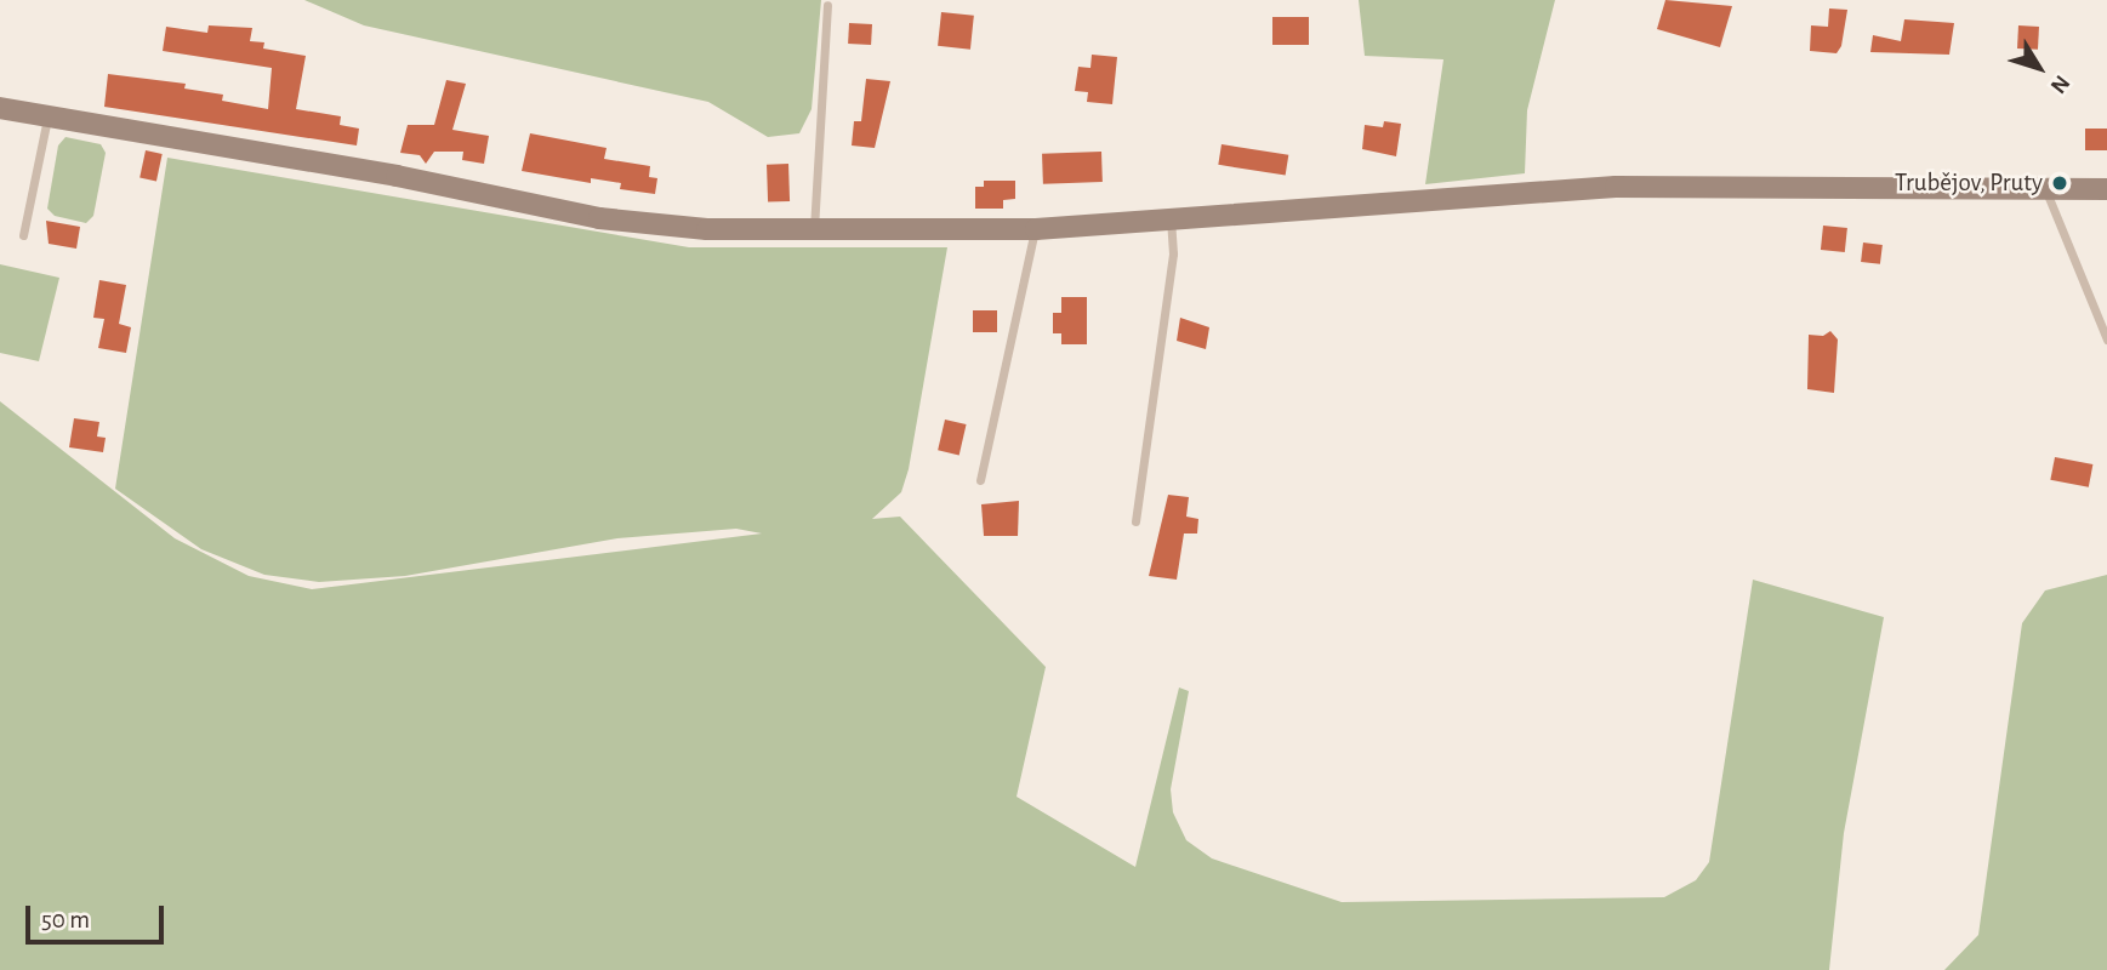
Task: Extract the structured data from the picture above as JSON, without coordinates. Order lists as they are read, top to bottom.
{
  "places": ["Trubějov, Pruty"],
  "scale_bar": "50 m",
  "north": "bottom right"
}
